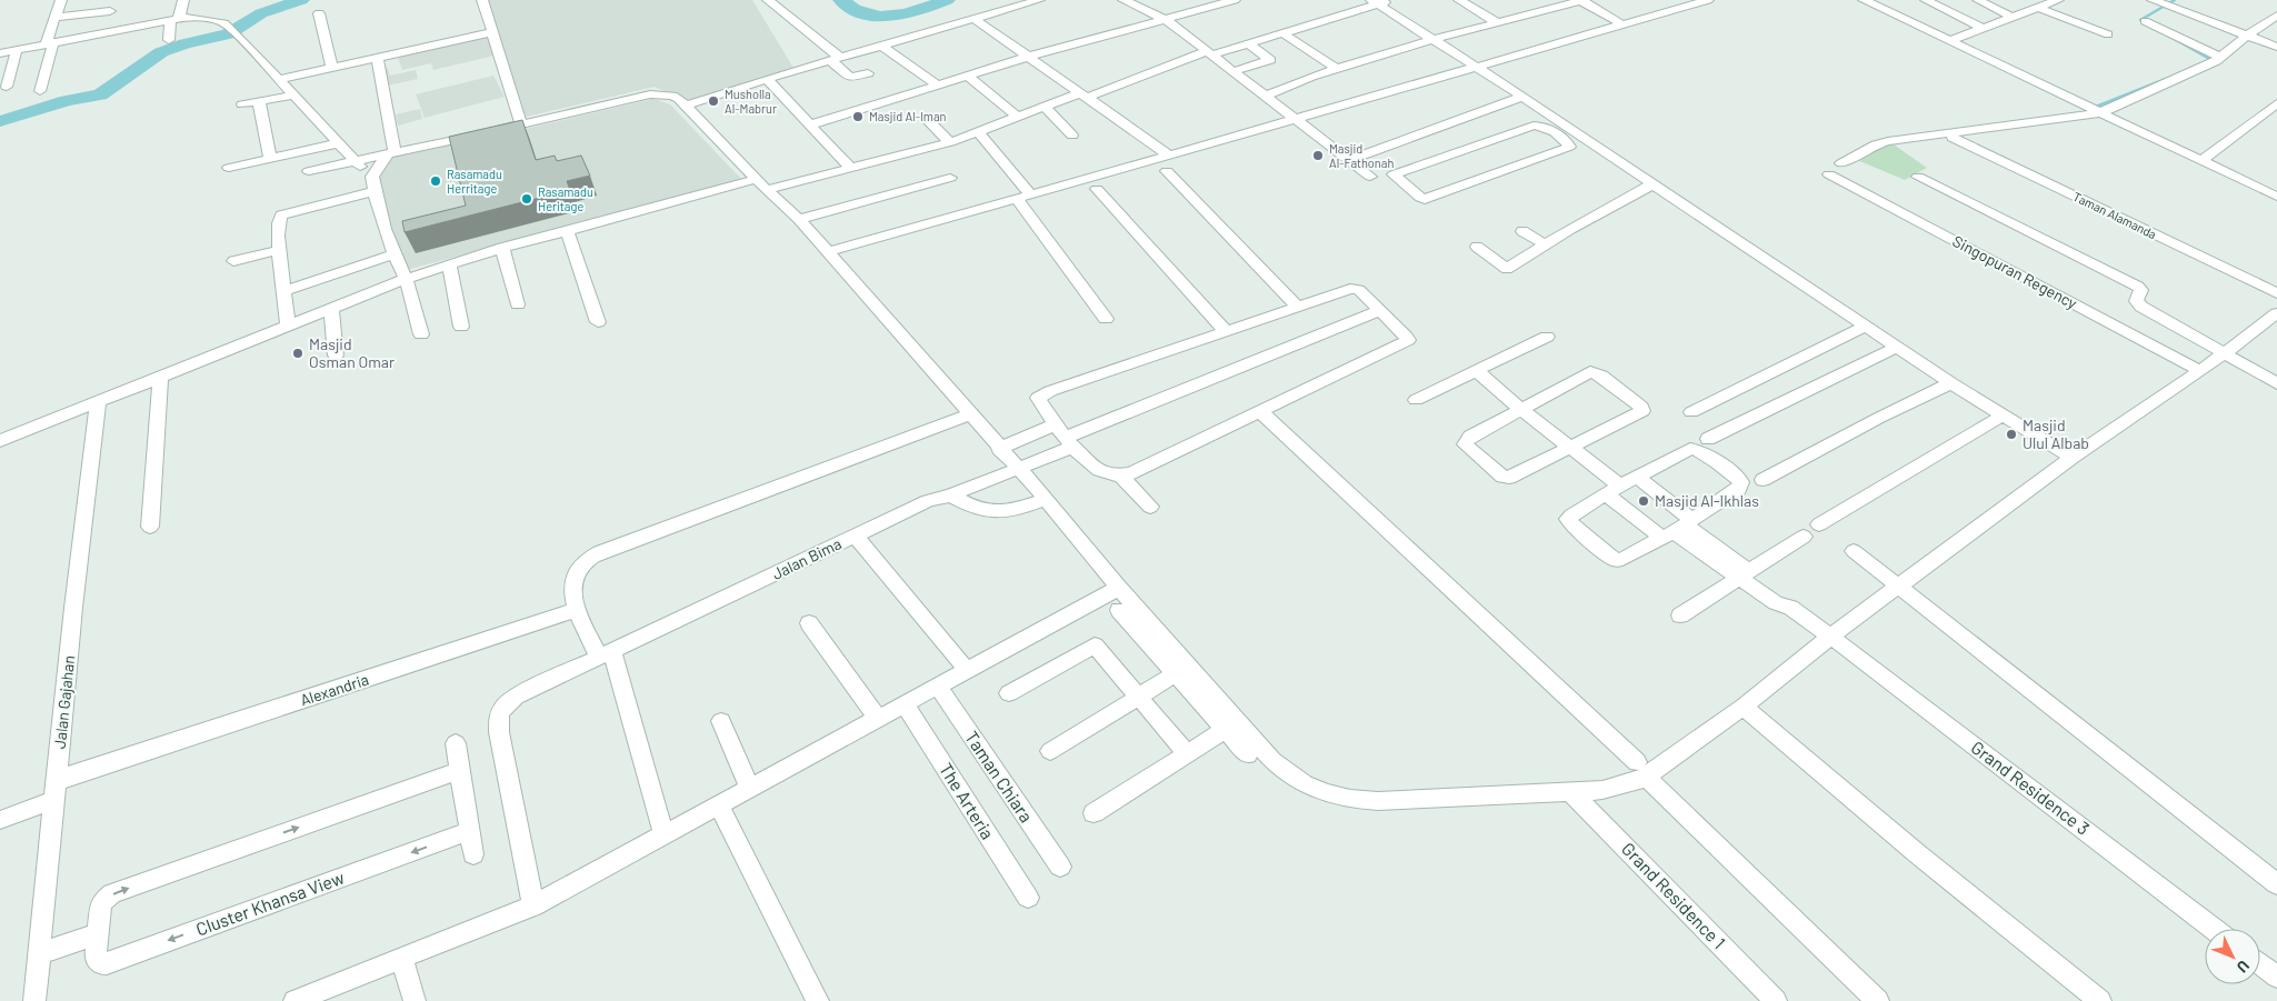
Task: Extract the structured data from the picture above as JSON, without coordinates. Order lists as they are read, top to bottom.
{
  "streets": {
    "street": [
      "Taman Alamanda",
      "Singopuran Regency",
      "Jalan Bima",
      "Alexandria",
      "Jalan Gajahan",
      "Taman Chiara",
      "Grand Residence 3",
      "The Arteria",
      "Grand Residence 1",
      "Cluster Khansa View"
    ]
  },
  "crossings": [
    ["Alexandria", "Jalan Gajahan"]
  ],
  "places": [
    "Musholla Al-Mabrur",
    "Masjid Al-Iman",
    "Masjid Al-Fathonah",
    "Rasamadu Herritage",
    "Rasamadu Heritage",
    "Masjid Osman Omar",
    "Masjid Ulul Albab",
    "Masjid Al-Ikhlas"
  ],
  "north": "bottom right"
}
